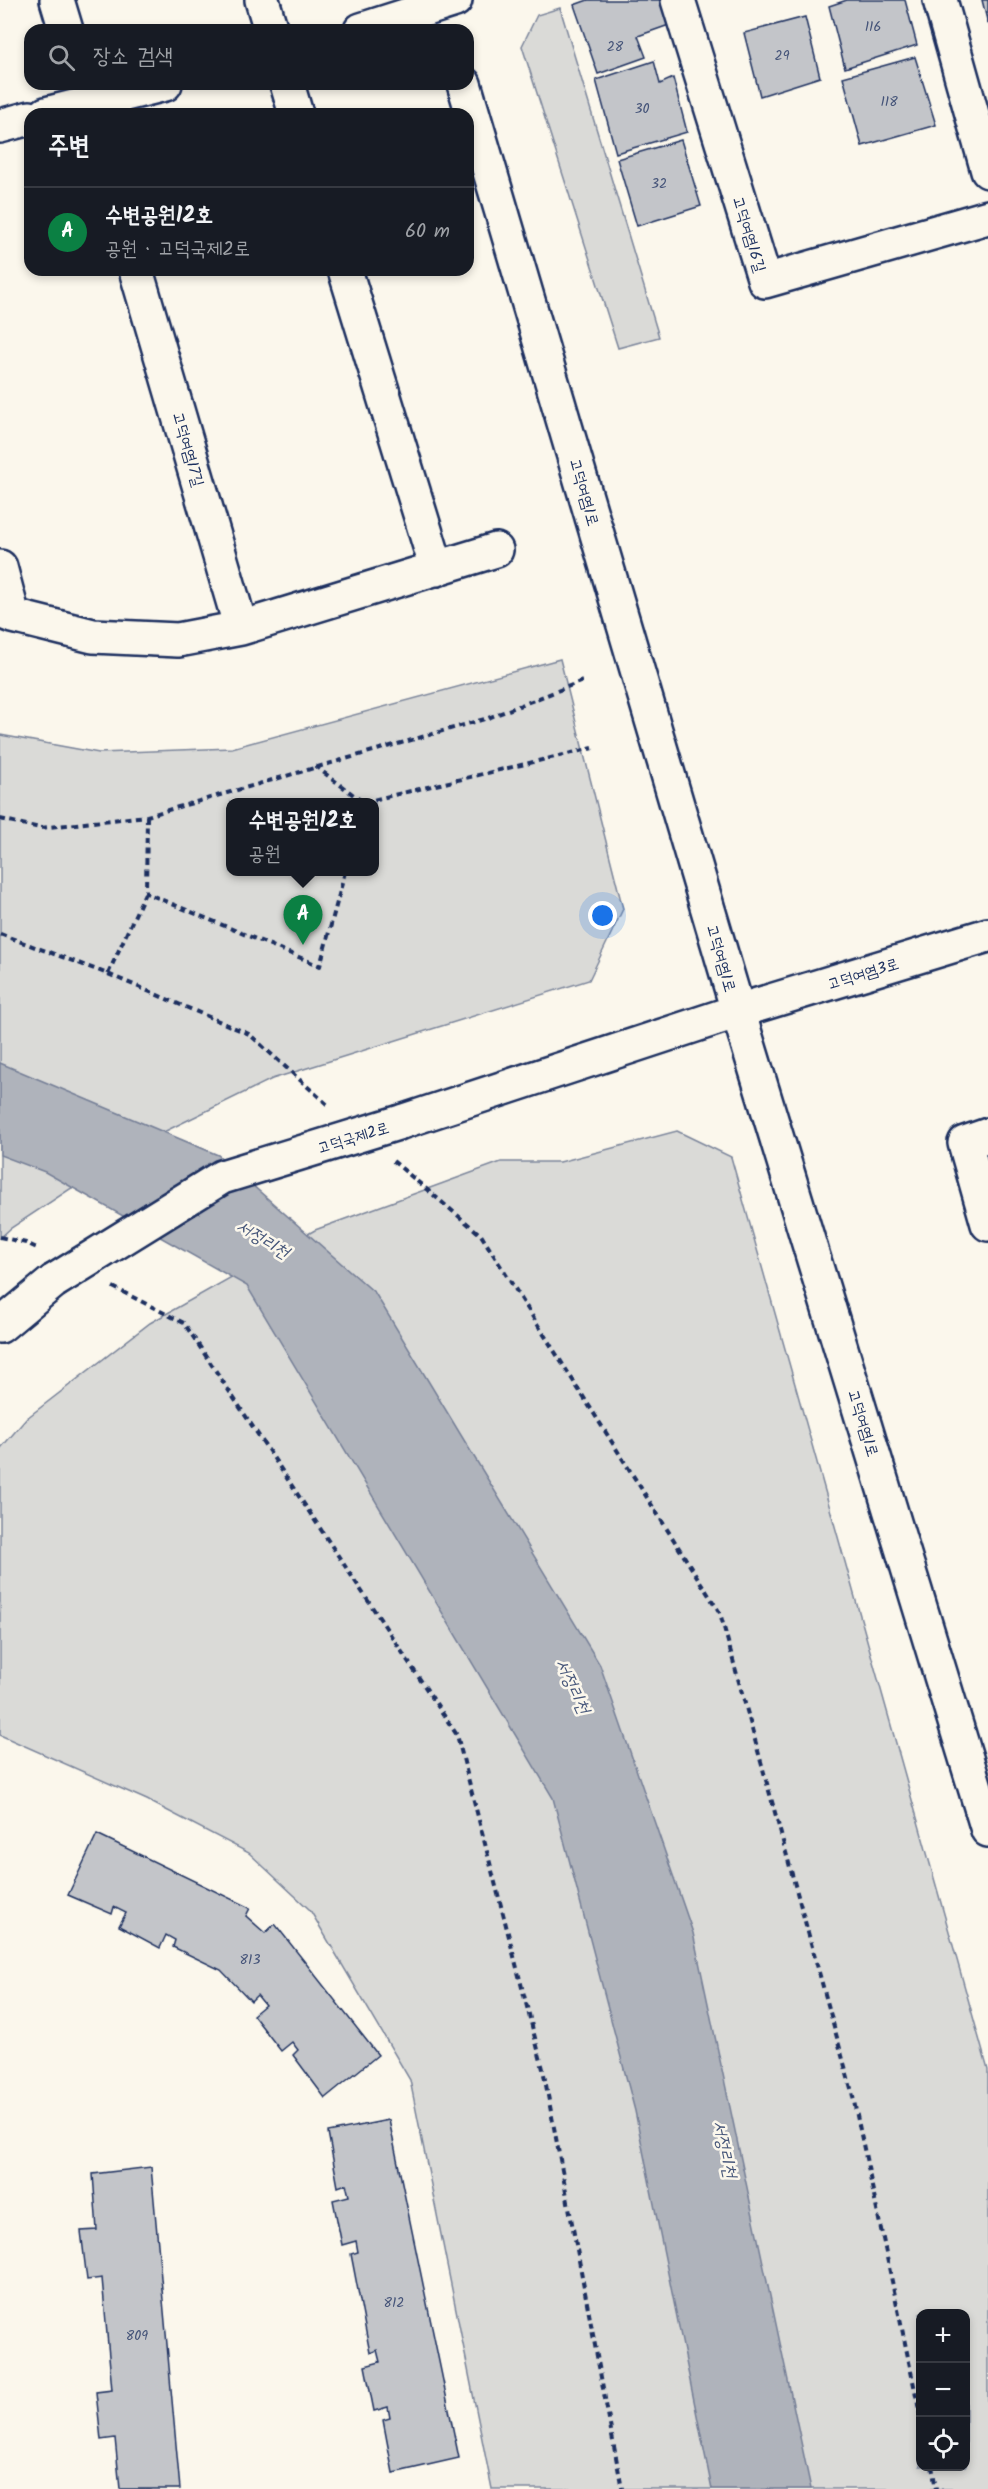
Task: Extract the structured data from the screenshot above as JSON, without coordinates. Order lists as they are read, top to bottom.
{
  "streets": {
    "street": [
      "고덕여염16길",
      "고덕여염17길",
      "고덕여염1로",
      "고덕여염3로",
      "고덕국제2로"
    ]
  },
  "crossings": [
    ["고덕여염1로", "고덕여염3로"],
    ["고덕여염1로", "고덕국제2로"],
    ["고덕여염3로", "고덕국제2로"]
  ],
  "water": ["서정리천"],
  "house_numbers": [
    "116",
    "28",
    "29",
    "118",
    "30",
    "32",
    "813",
    "812",
    "809"
  ],
  "page": {
    "search": "장소 검색",
    "heading": "주변",
    "list": [
      {
        "mark": "A",
        "name": "수변공원12호",
        "note": "공원 · 고덕국제2로",
        "value": "60 m"
      }
    ],
    "popup": ["수변공원12호", "공원"],
    "pins": "A",
    "map_buttons": ["+", "−"]
  }
}
